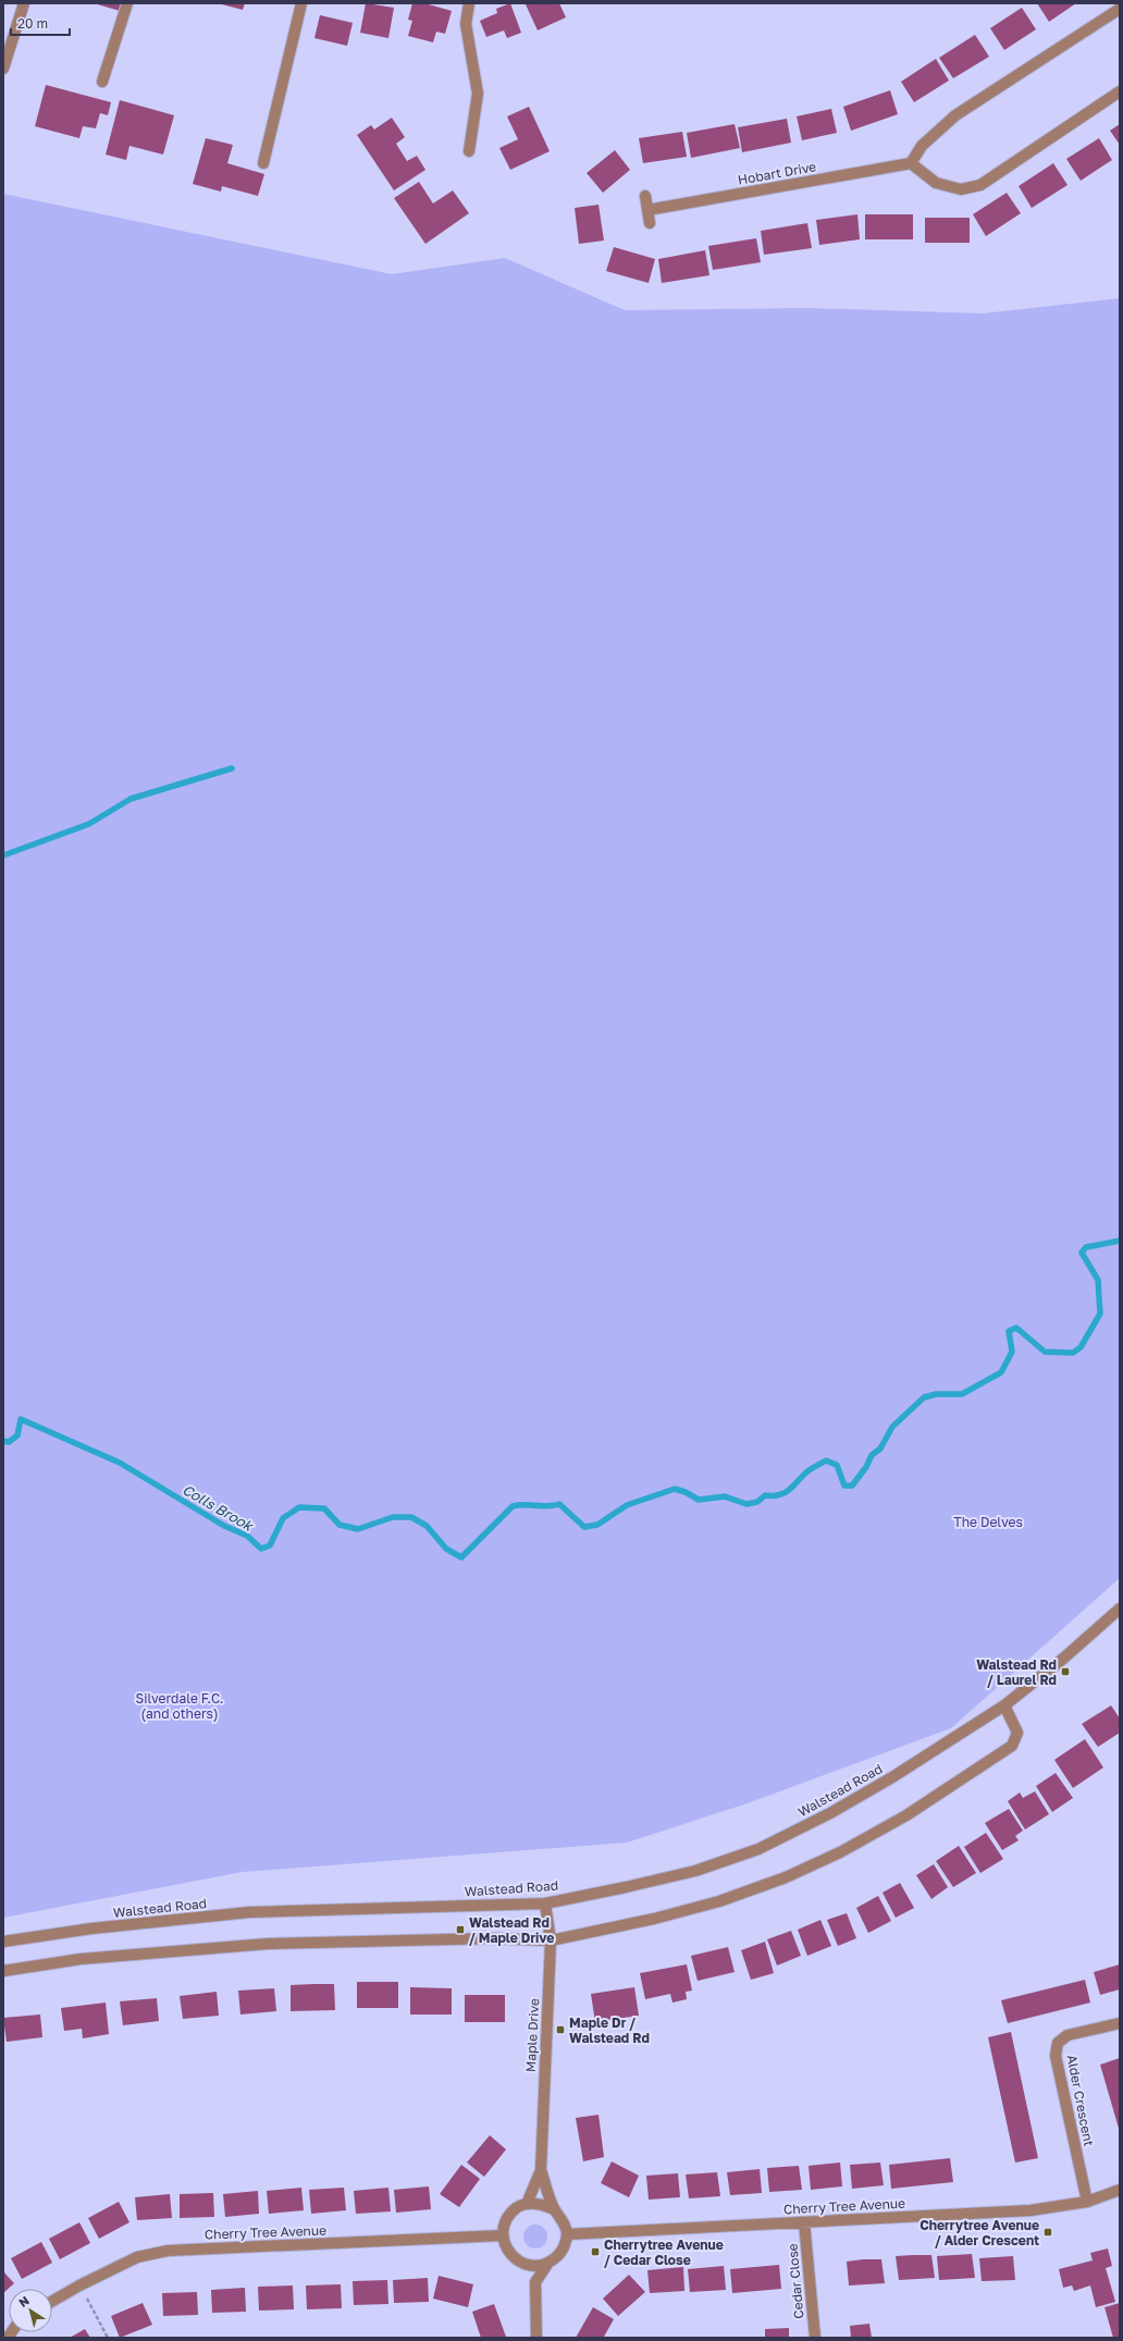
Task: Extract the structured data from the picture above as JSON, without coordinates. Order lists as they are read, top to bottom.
{
  "streets": {
    "street": [
      "Hobart Drive",
      "Walstead Road",
      "Maple Drive",
      "Alder Crescent",
      "Cherry Tree Avenue",
      "Cedar Close"
    ]
  },
  "crossings": [
    ["Walstead Road", "Maple Drive"],
    ["Maple Drive", "Cherry Tree Avenue"],
    ["Alder Crescent", "Cherry Tree Avenue"],
    ["Cherry Tree Avenue", "Cedar Close"]
  ],
  "water": ["Colls Brook"],
  "parks": ["The Delves", "Silverdale F.C. (and others)"],
  "places": {
    "transit": [
      "Walstead Rd / Laurel Rd",
      "Walstead Rd / Maple Drive",
      "Maple Dr / Walstead Rd",
      "Cherrytree Avenue / Alder Crescent",
      "Cherrytree Avenue / Cedar Close"
    ]
  },
  "scale_bar": "20 m",
  "north": "top left"
}
